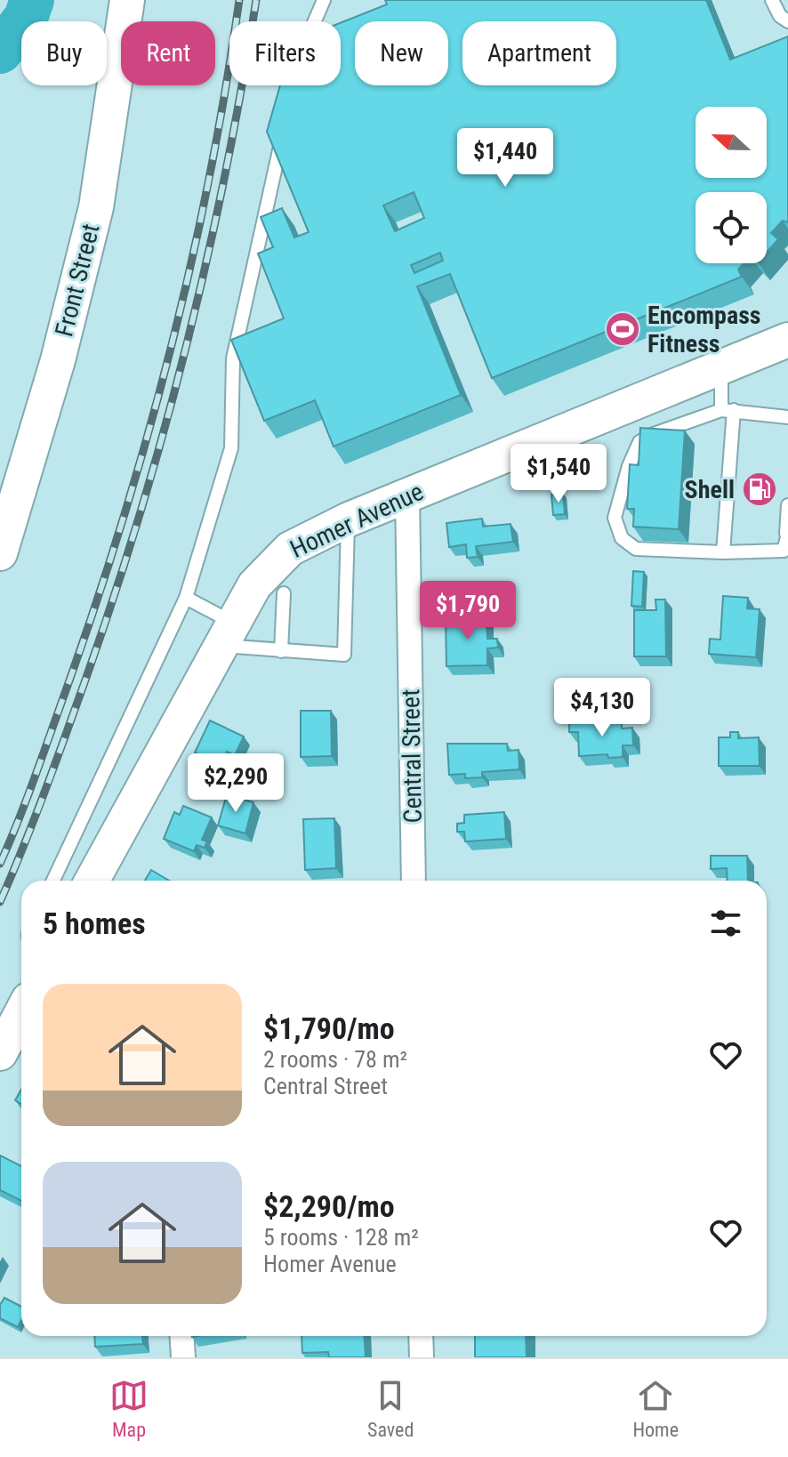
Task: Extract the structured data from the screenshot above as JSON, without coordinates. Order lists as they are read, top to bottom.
{
  "streets": {
    "street": ["Front Street", "Homer Avenue", "Central Street"]
  },
  "crossings": [
    ["Homer Avenue", "Central Street"]
  ],
  "places": {
    "sports": ["Encompass Fitness"],
    "fuel station": ["Shell"]
  },
  "north": "left",
  "page": {
    "chip": [
      "Buy",
      "Rent",
      "Filters",
      "New",
      "Apartment"
    ],
    "price": [
      "$1,440",
      "$1,540",
      "$1,790",
      "$4,130",
      "$2,290"
    ],
    "heading": "5 homes",
    "list": [
      {
        "name": "$1,790/mo",
        "note": "2 rooms · 78 m² · Central Street"
      },
      {
        "name": "$2,290/mo",
        "note": "5 rooms · 128 m² · Homer Avenue"
      }
    ],
    "tabs": ["Map", "Saved", "Home"]
  }
}
